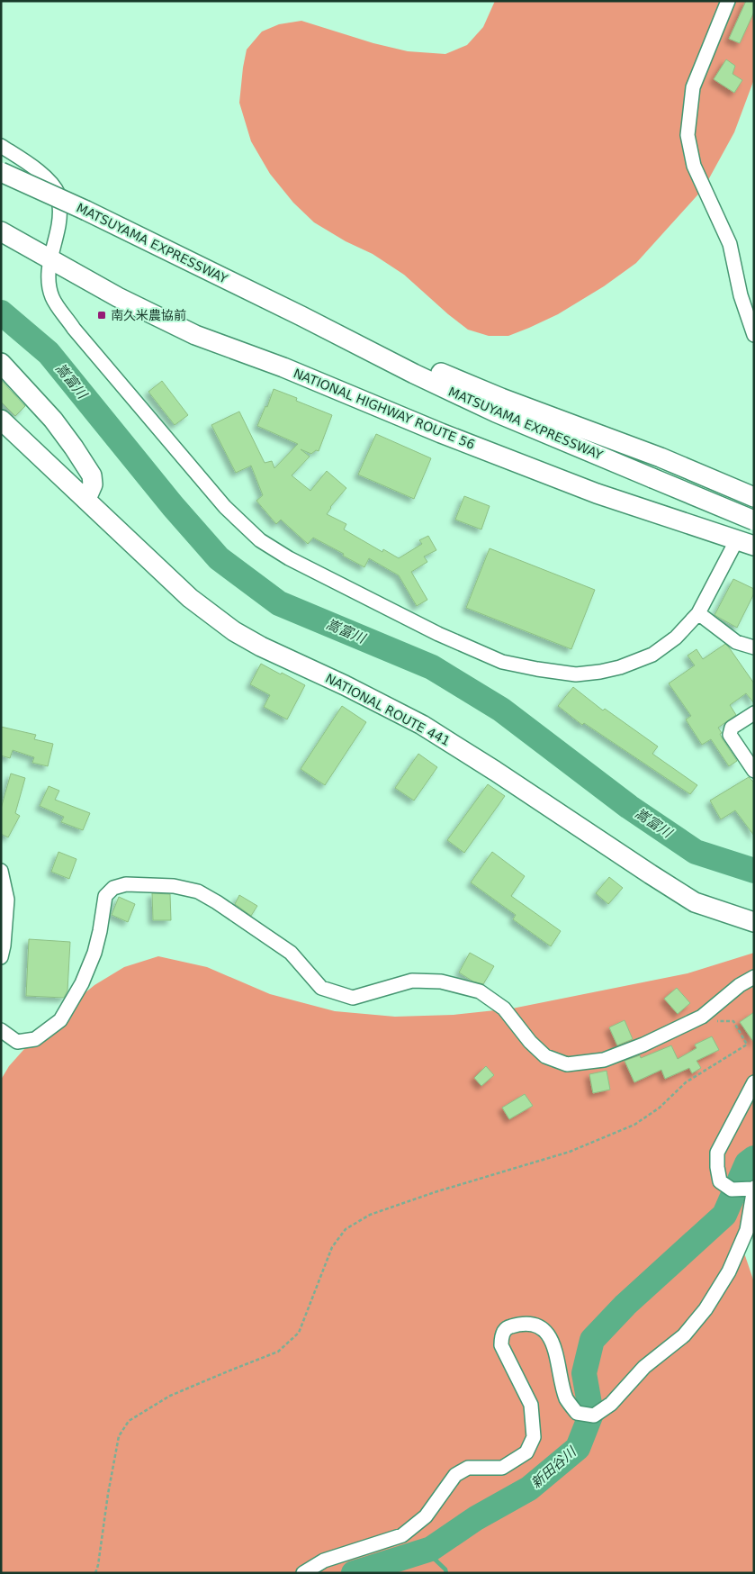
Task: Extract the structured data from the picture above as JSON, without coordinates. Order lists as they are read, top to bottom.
{
  "streets": {
    "highway": ["MATSUYAMA EXPRESSWAY", "NATIONAL HIGHWAY ROUTE 56", "NATIONAL ROUTE 441"]
  },
  "water": ["嵩富川", "新田谷川"],
  "places": {
    "transit": ["南久米農協前"]
  }
}
